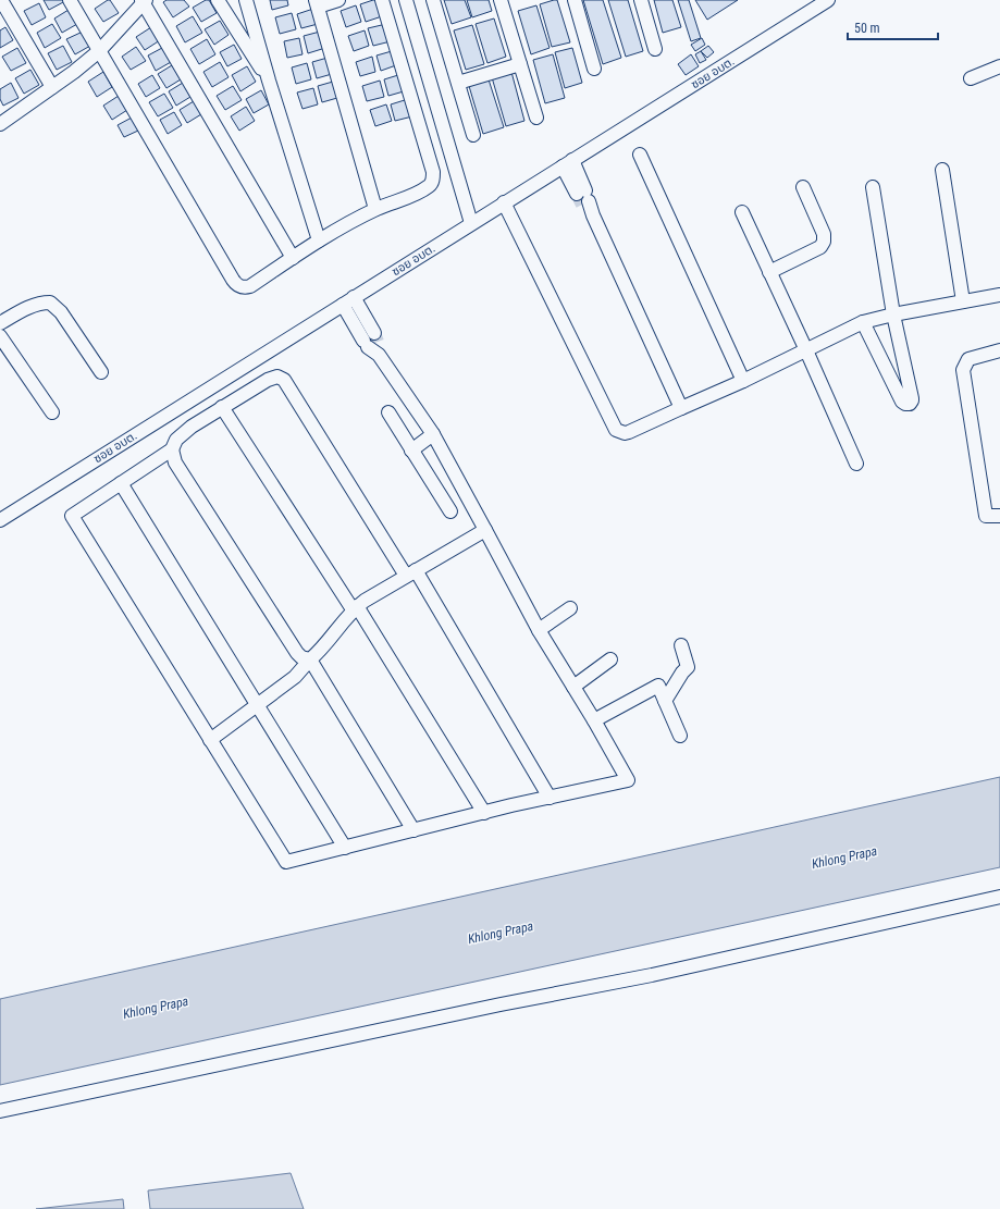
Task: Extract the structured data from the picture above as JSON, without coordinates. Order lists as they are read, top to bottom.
{
  "streets": {
    "street": ["ซอย อบต."]
  },
  "water": ["Khlong Prapa"],
  "scale_bar": "50 m"
}
